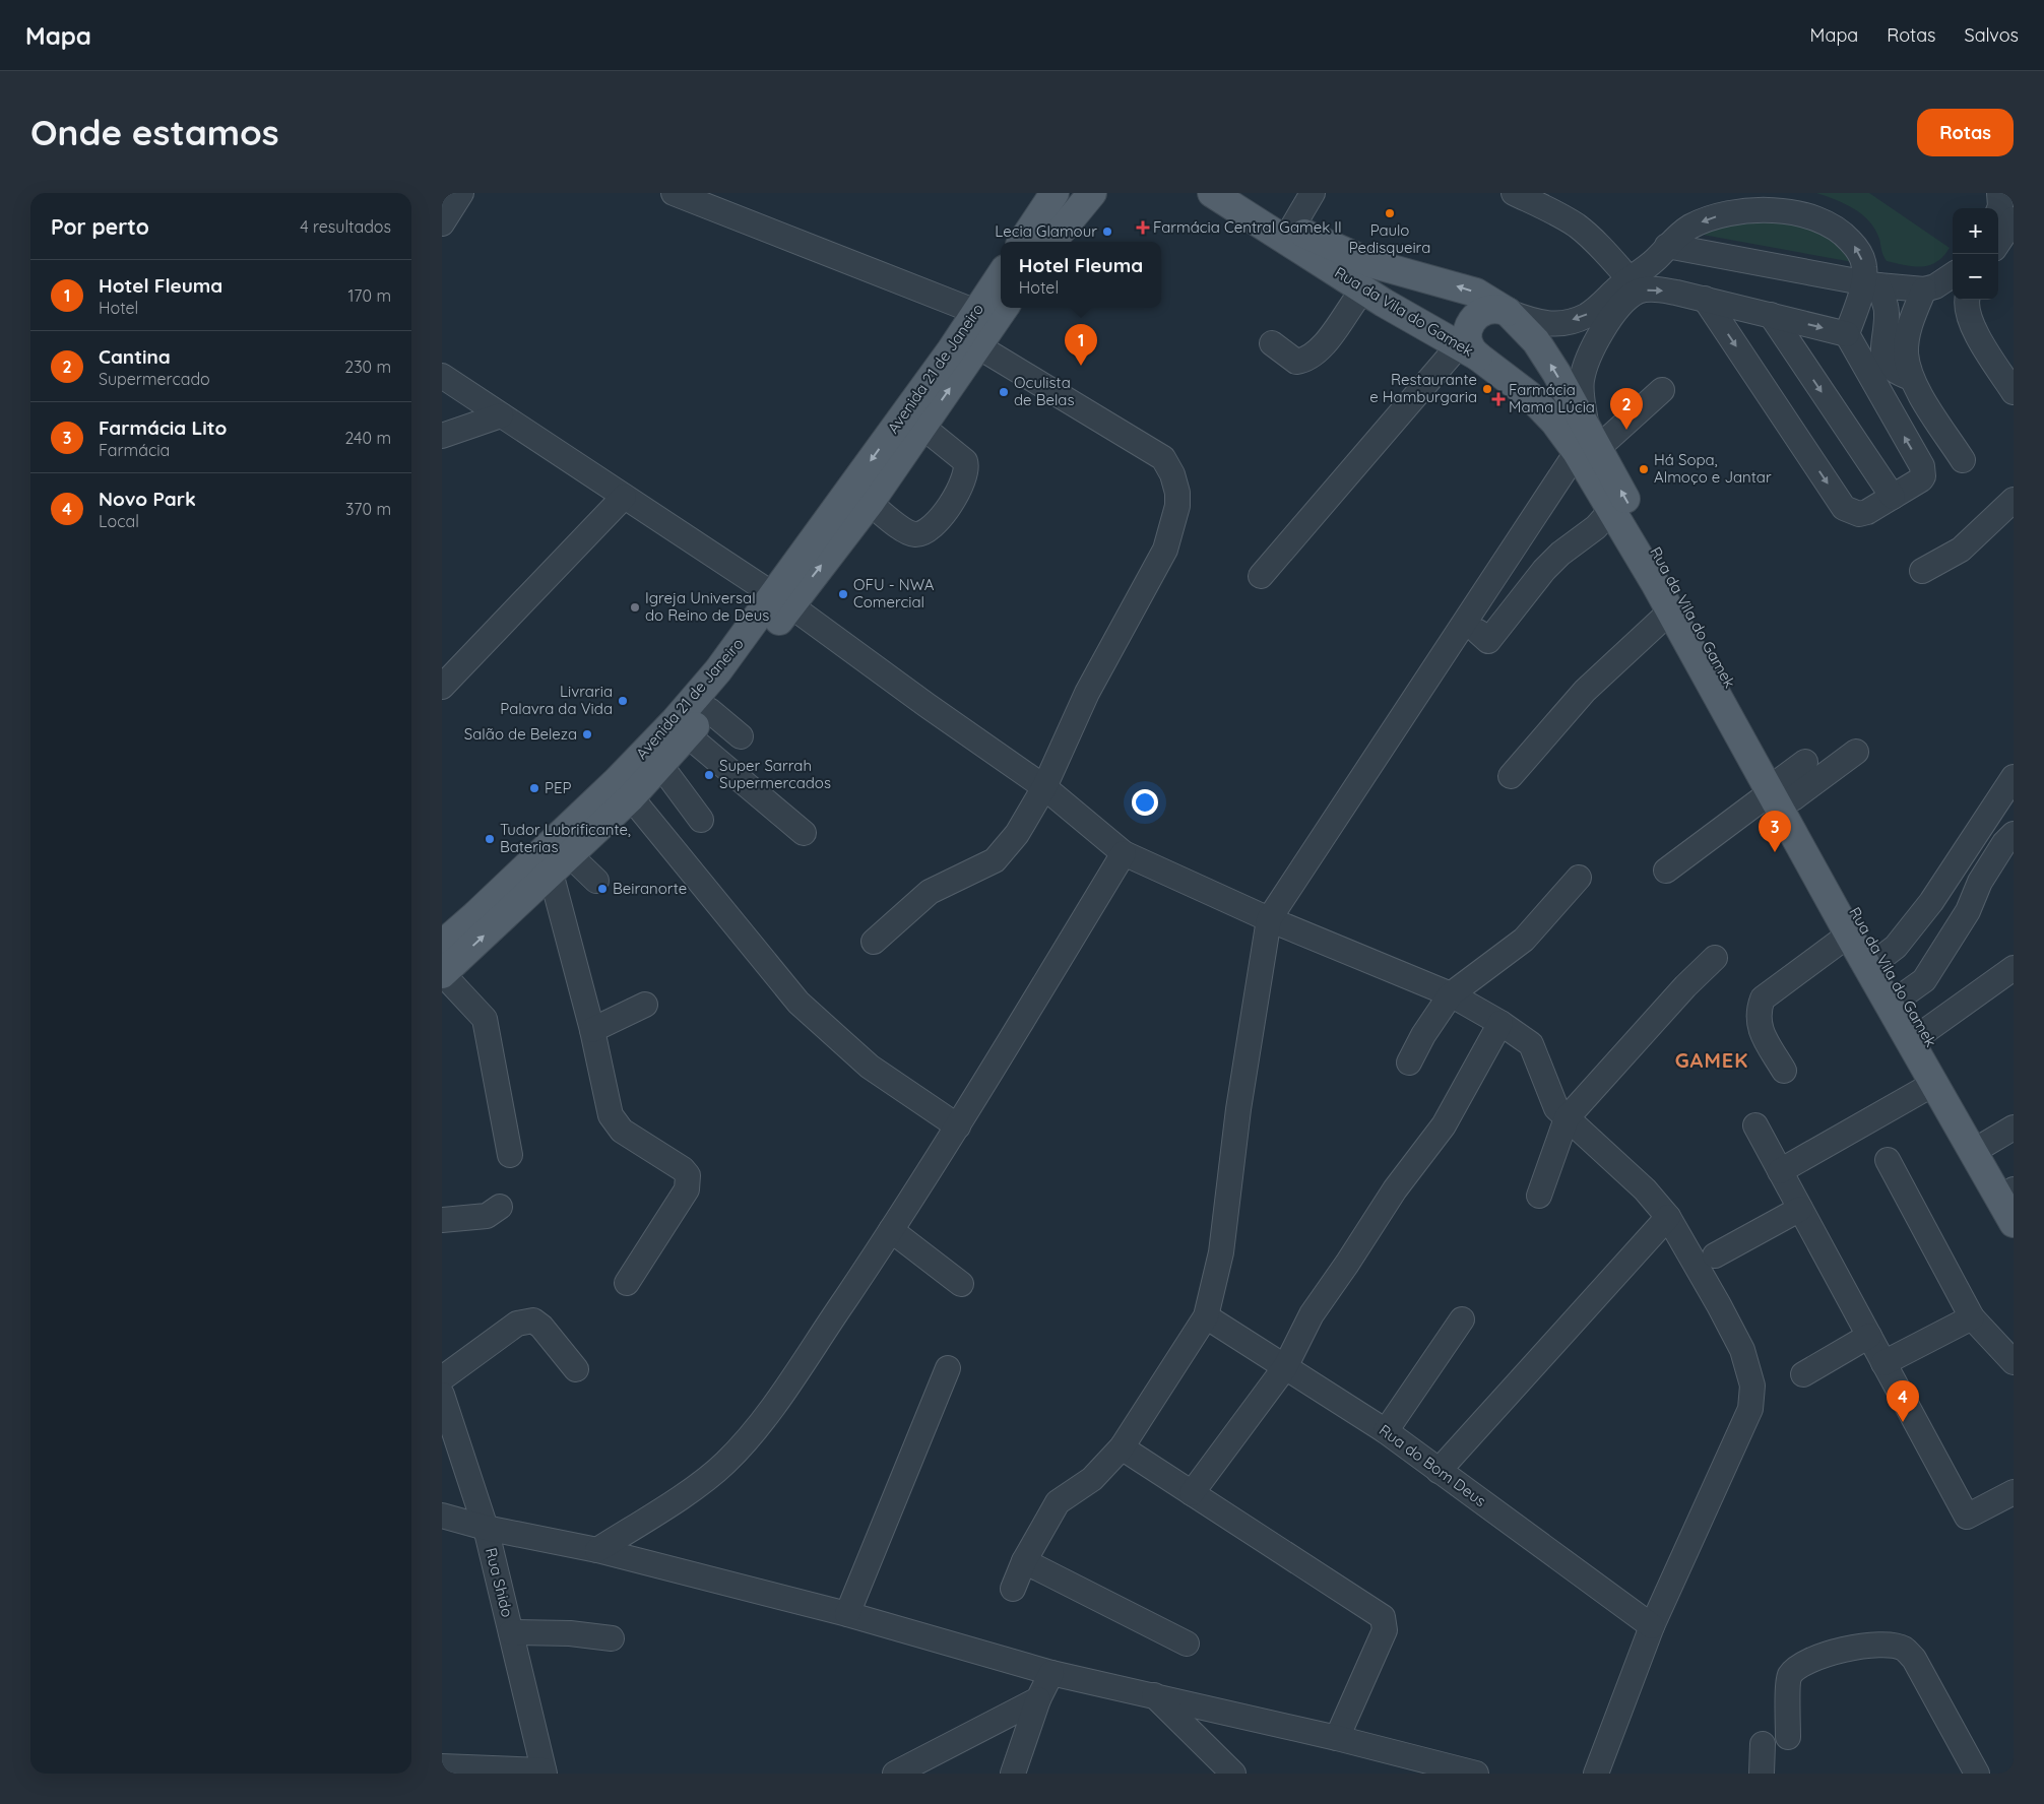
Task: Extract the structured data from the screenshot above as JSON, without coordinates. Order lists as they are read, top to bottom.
{
  "streets": {
    "main road": ["Rua da Vila do Gamek", "Avenida 21 de Janeiro"],
    "street": ["Rua do Bom Deus", "Rua Shido"]
  },
  "districts": ["GAMEK"],
  "places": {
    "other": [
      "Paulo Pedisqueira",
      "Lecia Glamour",
      "Restaurante e Hamburgaria",
      "Oculista de Belas",
      "Há Sopa, Almoço e Jantar",
      "OFU - NWA Comercial",
      "Igreja Universal do Reino de Deus",
      "Livraria Palavra da Vida",
      "Salão de Beleza",
      "Super Sarrah Supermercados",
      "PEP",
      "Tudor Lubrificante, Baterias",
      "Beiranorte"
    ],
    "health": ["Farmácia Central Gamek II", "Farmácia Mama Lúcia"]
  },
  "page": {
    "header": "Mapa",
    "nav": ["Mapa", "Rotas", "Salvos"],
    "buttons": "Rotas",
    "title": "Onde estamos",
    "heading": ["Por perto", "4 resultados"],
    "map_buttons": ["+", "−"],
    "popup": ["Hotel Fleuma", "Hotel"],
    "list": [
      {
        "mark": "1",
        "name": "Hotel Fleuma",
        "note": "Hotel",
        "value": "170 m"
      },
      {
        "mark": "2",
        "name": "Cantina",
        "note": "Supermercado",
        "value": "230 m"
      },
      {
        "mark": "3",
        "name": "Farmácia Lito",
        "note": "Farmácia",
        "value": "240 m"
      },
      {
        "mark": "4",
        "name": "Novo Park",
        "note": "Local",
        "value": "370 m"
      }
    ],
    "pins": [
      "1",
      "2",
      "3",
      "4"
    ]
  }
}
